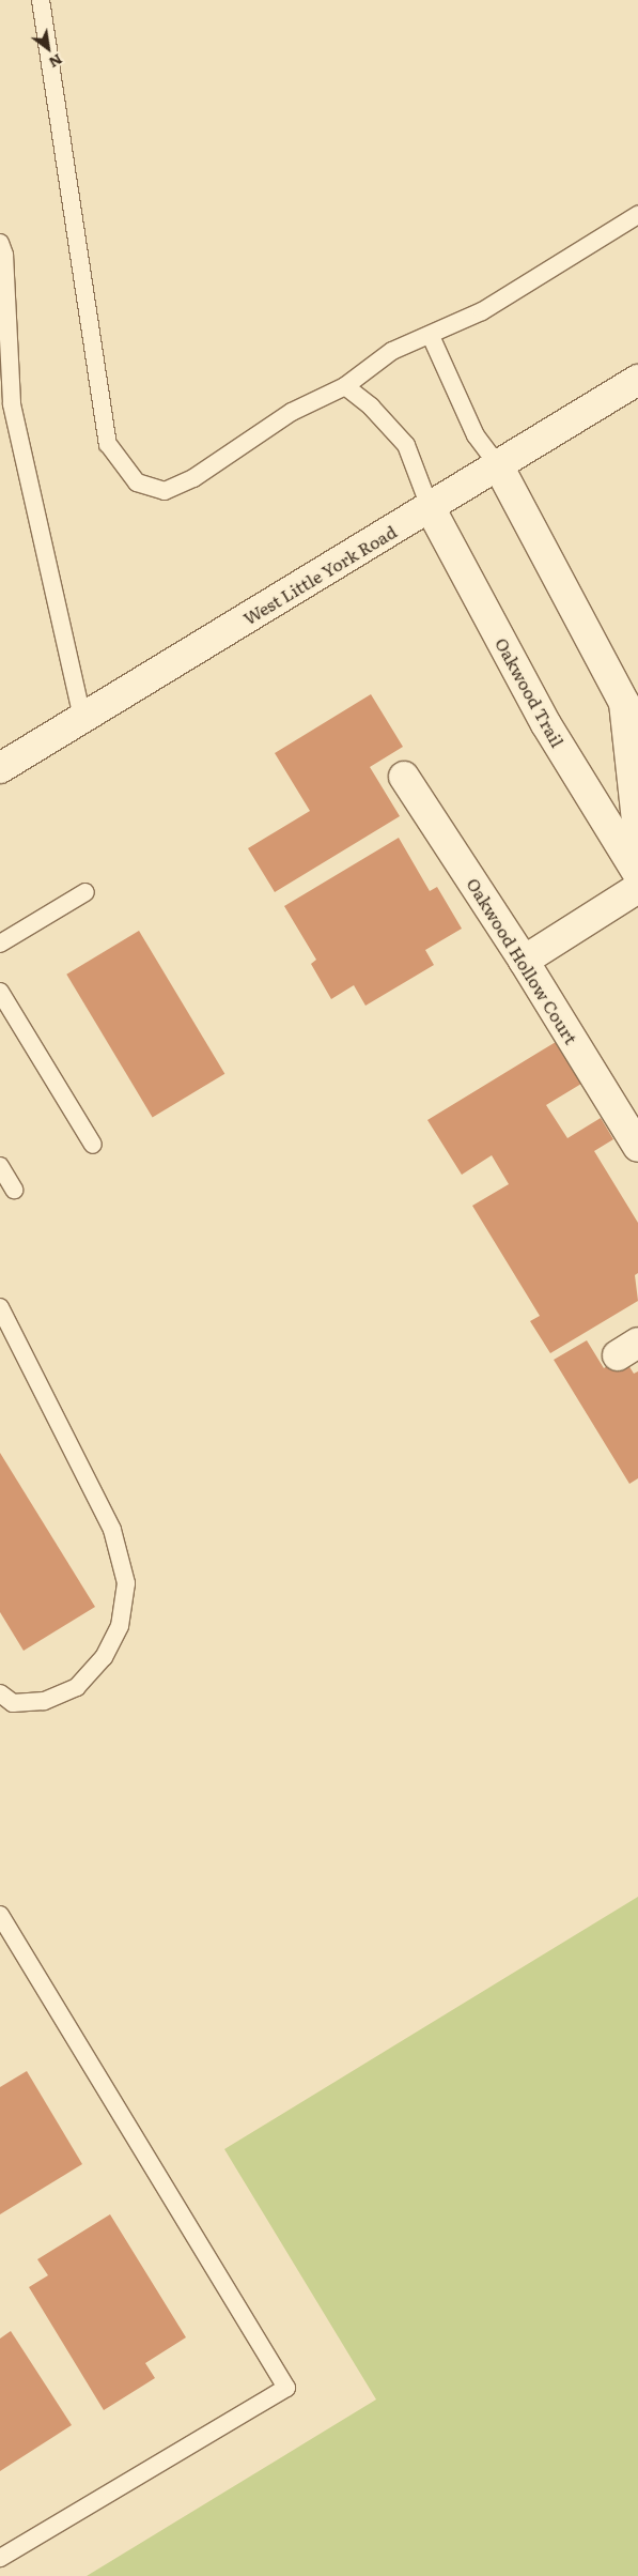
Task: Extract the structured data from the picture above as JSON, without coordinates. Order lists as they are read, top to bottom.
{
  "streets": {
    "street": ["West Little York Road", "Oakwood Trail", "Oakwood Hollow Court"]
  },
  "crossings": [
    ["West Little York Road", "Oakwood Trail"]
  ],
  "north": "bottom right"
}
